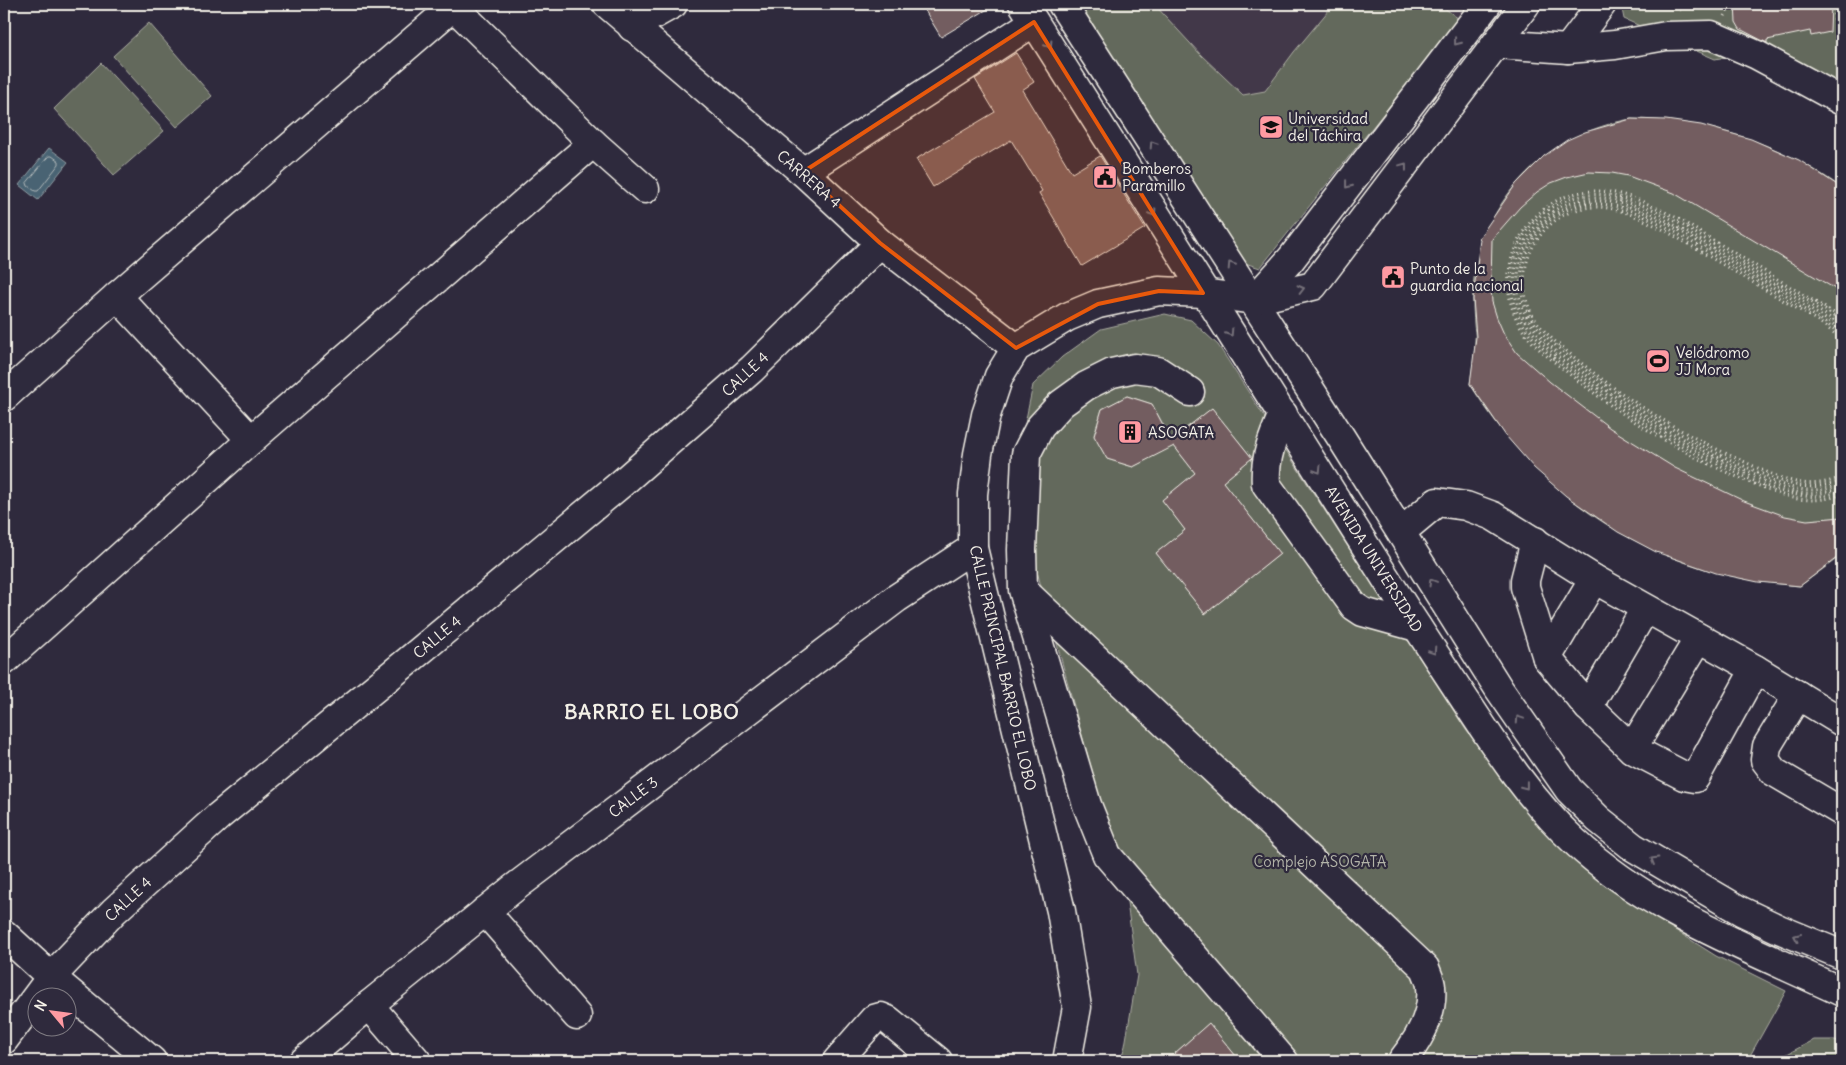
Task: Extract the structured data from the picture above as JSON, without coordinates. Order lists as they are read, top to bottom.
{
  "streets": {
    "street": [
      "CARRERA 4",
      "CALLE 4",
      "AVENIDA UNIVERSIDAD",
      "CALLE PRINCIPAL BARRIO EL LOBO",
      "CALLE 3"
    ]
  },
  "crossings": [
    ["CARRERA 4", "CALLE 4"],
    ["CARRERA 4", "CALLE PRINCIPAL BARRIO EL LOBO"],
    ["AVENIDA UNIVERSIDAD", "CALLE PRINCIPAL BARRIO EL LOBO"],
    ["CALLE PRINCIPAL BARRIO EL LOBO", "CALLE 3"]
  ],
  "districts": ["BARRIO EL LOBO"],
  "parks": ["Complejo ASOGATA"],
  "places": {
    "school or university": ["Universidad del Táchira"],
    "public building": ["Bomberos Paramillo", "Punto de la guardia nacional"],
    "sports": ["Velódromo JJ Mora"],
    "building": ["ASOGATA"]
  },
  "north": "top left"
}
